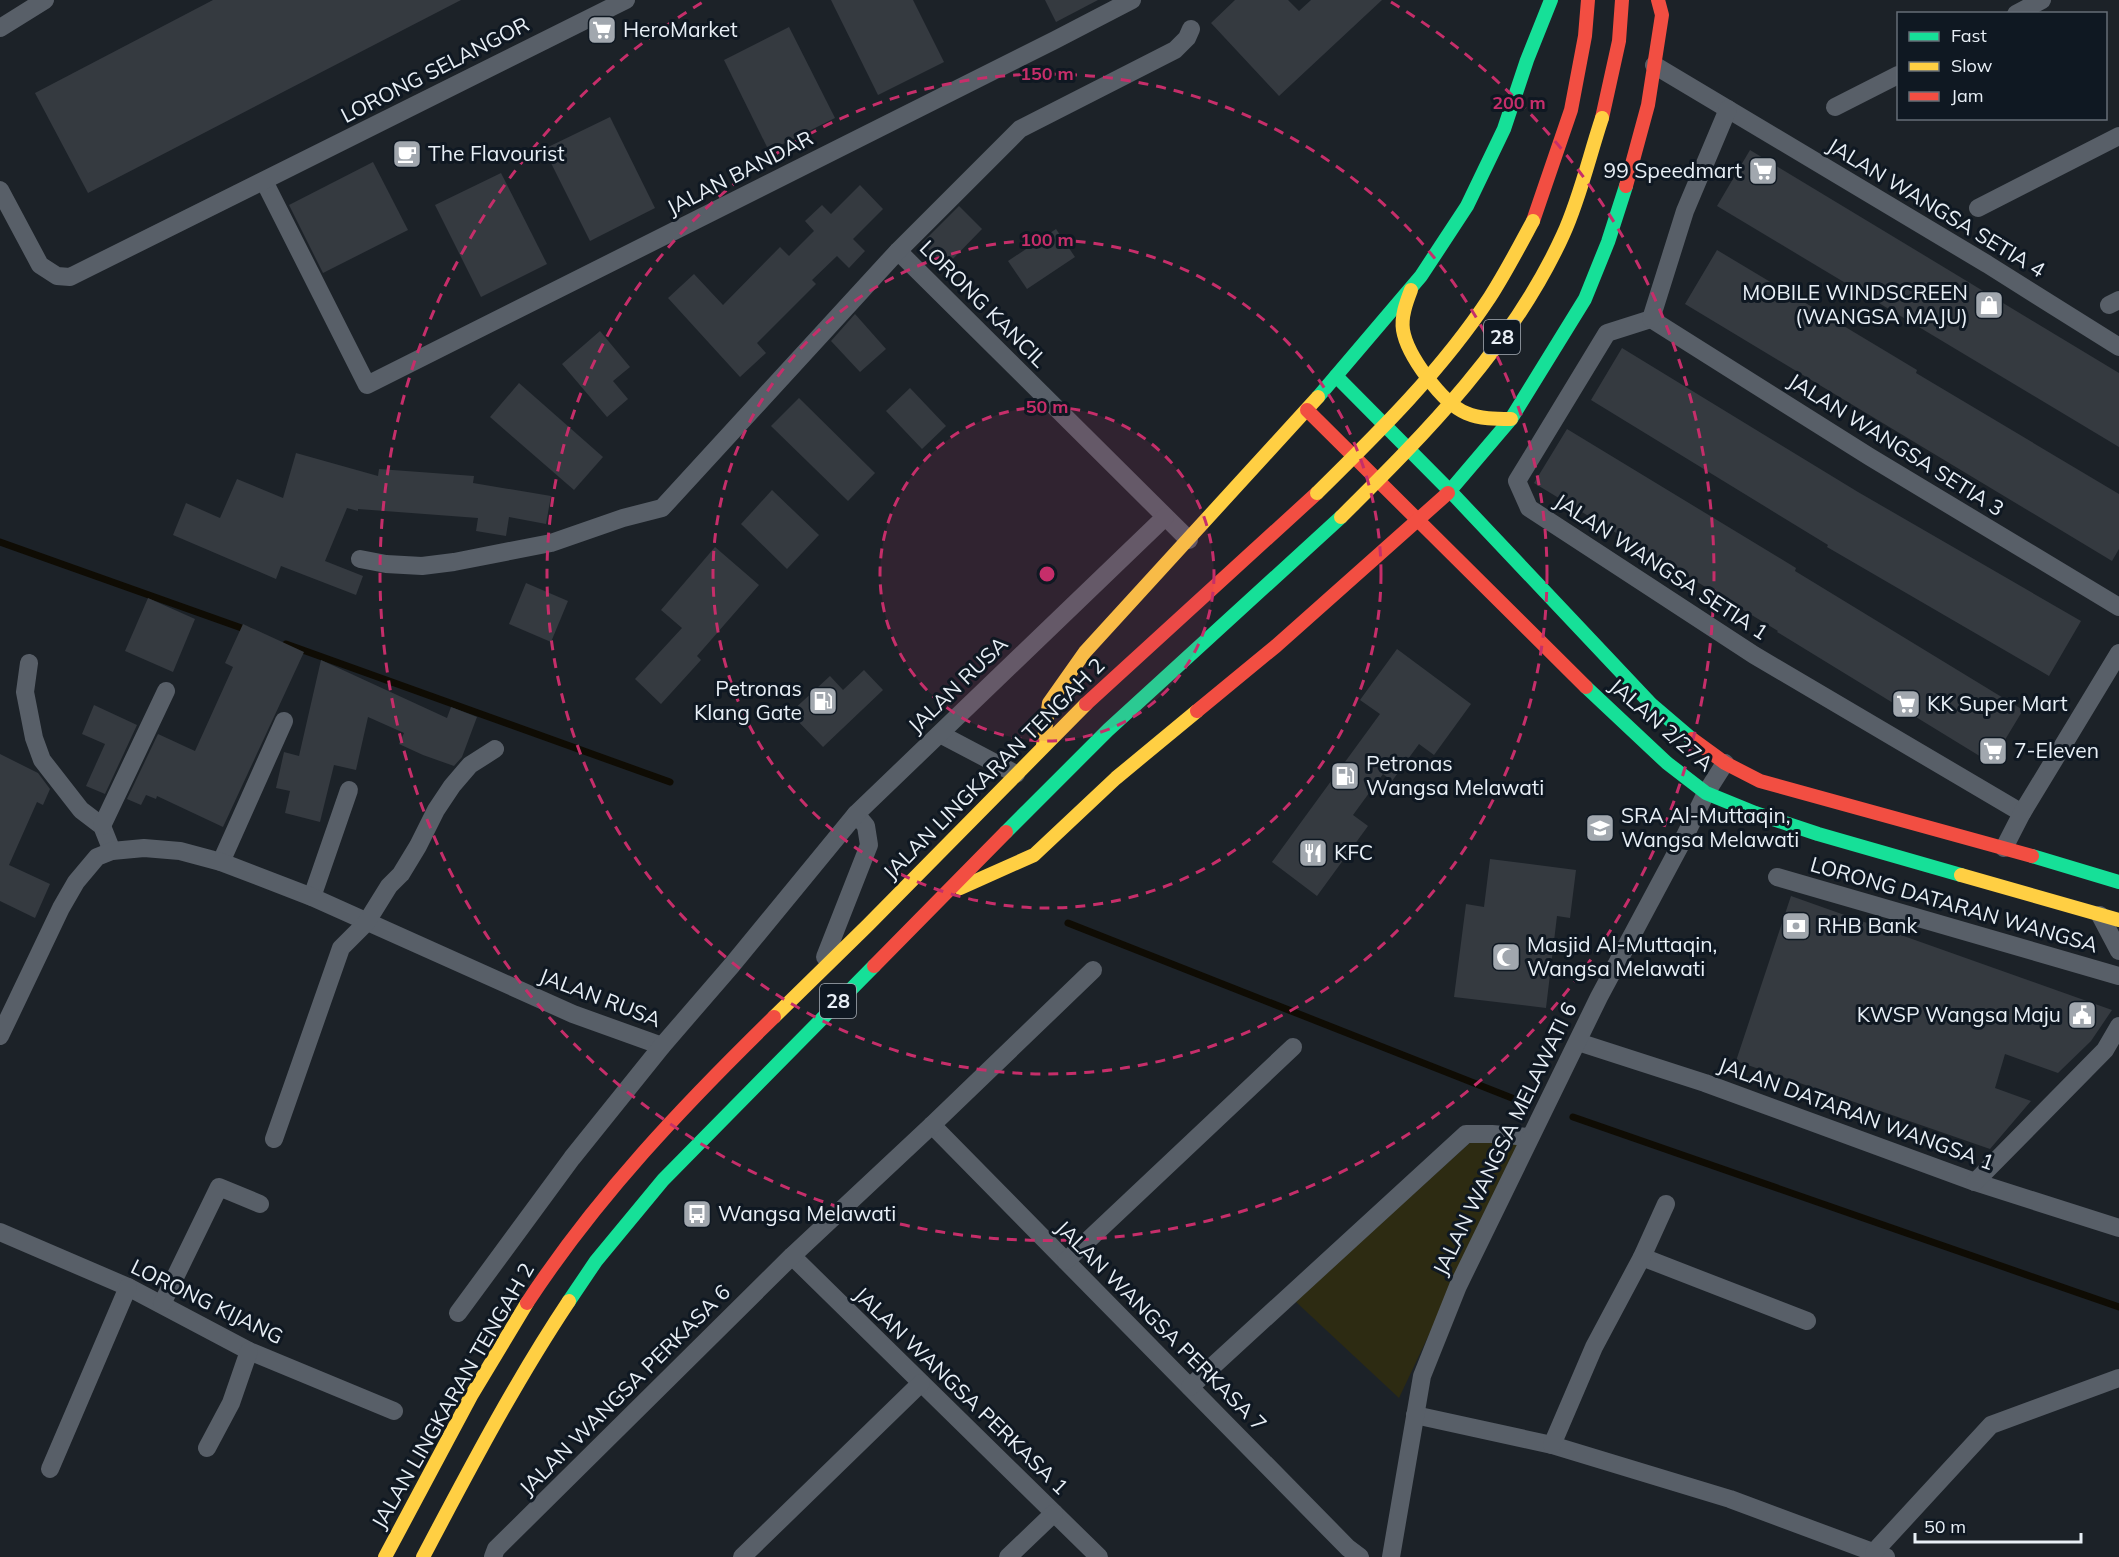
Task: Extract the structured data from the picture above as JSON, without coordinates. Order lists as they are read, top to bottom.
{
  "streets": {
    "main road": ["28", "JALAN 2/27A", "JALAN LINGKARAN TENGAH 2"],
    "street": [
      "LORONG SELANGOR",
      "JALAN BANDAR",
      "JALAN WANGSA SETIA 4",
      "LORONG KANCIL",
      "JALAN WANGSA SETIA 3",
      "JALAN WANGSA SETIA 1",
      "JALAN RUSA",
      "LORONG DATARAN WANGSA",
      "JALAN DATARAN WANGSA 1",
      "JALAN WANGSA MELAWATI 6",
      "LORONG KIJANG",
      "JALAN WANGSA PERKASA 7",
      "JALAN WANGSA PERKASA 6",
      "JALAN WANGSA PERKASA 1"
    ]
  },
  "crossings": [
    ["LORONG SELANGOR", "JALAN BANDAR"],
    ["LORONG KANCIL", "JALAN RUSA"],
    ["JALAN WANGSA SETIA 3", "JALAN WANGSA SETIA 1"],
    ["JALAN 2/27A", "JALAN WANGSA MELAWATI 6"],
    ["JALAN DATARAN WANGSA 1", "JALAN WANGSA MELAWATI 6"],
    ["JALAN WANGSA PERKASA 7", "JALAN WANGSA PERKASA 6"],
    ["JALAN WANGSA PERKASA 6", "JALAN WANGSA PERKASA 1"]
  ],
  "places": {
    "supermarket": [
      "HeroMarket",
      "99 Speedmart",
      "KK Super Mart",
      "7-Eleven"
    ],
    "cafe": ["The Flavourist"],
    "shop": ["MOBILE WINDSCREEN (WANGSA MAJU)"],
    "fuel station": ["Petronas Klang Gate", "Petronas Wangsa Melawati"],
    "school or university": ["SRA Al-Muttaqin, Wangsa Melawati"],
    "restaurant": ["KFC"],
    "bank": ["RHB Bank"],
    "mosque": ["Masjid Al-Muttaqin, Wangsa Melawati"],
    "public building": ["KWSP Wangsa Maju"],
    "bus stop": ["Wangsa Melawati"]
  },
  "legend": ["Fast", "Slow", "Jam"],
  "scale_bar": "50 m",
  "rings": [
    "150 m",
    "200 m",
    "100 m",
    "50 m"
  ]
}
